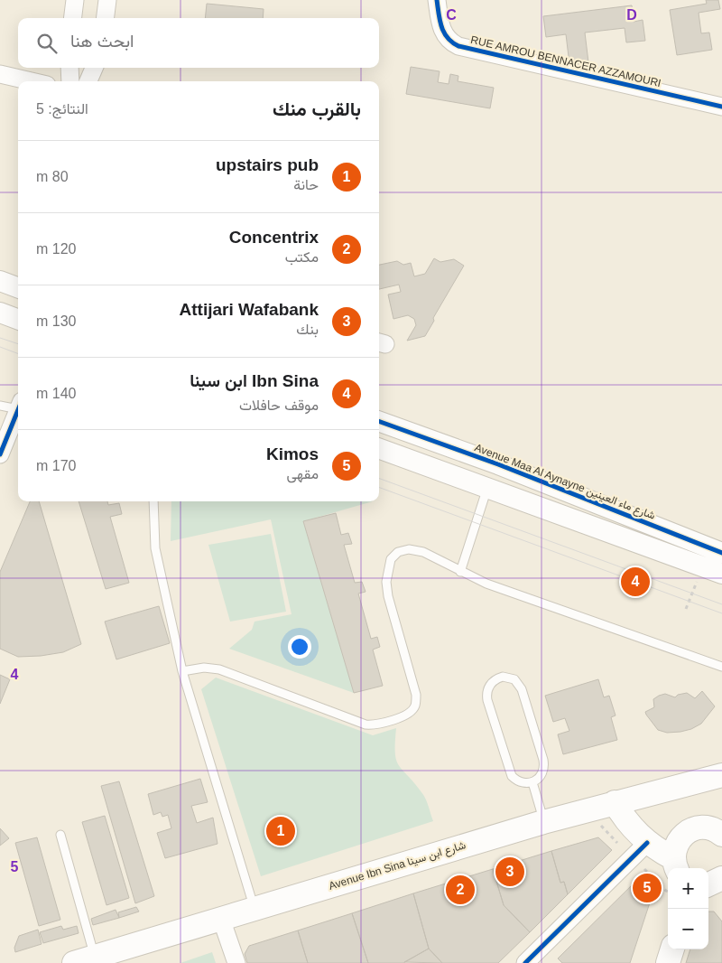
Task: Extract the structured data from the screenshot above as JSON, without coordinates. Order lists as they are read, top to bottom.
{
  "streets": {
    "main road": ["Avenue Ibn Sina شارع ابن سينا"],
    "street": ["RUE AMROU BENNACER AZZAMOURI", "Avenue Maa Al Aynayne شارع ماء العينين"]
  },
  "page": {
    "search": "ابحث هنا",
    "heading": ["بالقرب منك", "النتائج: 5"],
    "list": [
      {
        "mark": "1",
        "name": "upstairs pub",
        "note": "حانة",
        "value": "80 m"
      },
      {
        "mark": "2",
        "name": "Concentrix",
        "note": "مكتب",
        "value": "120 m"
      },
      {
        "mark": "3",
        "name": "Attijari Wafabank",
        "note": "بنك",
        "value": "130 m"
      },
      {
        "mark": "4",
        "name": "Ibn Sina ابن سينا",
        "note": "موقف حافلات",
        "value": "140 m"
      },
      {
        "mark": "5",
        "name": "Kimos",
        "note": "مقهى",
        "value": "170 m"
      }
    ],
    "pins": [
      "4",
      "1",
      "3",
      "5",
      "2"
    ],
    "map_buttons": ["+", "−"]
  },
  "grid": {
    "columns": ["C", "D"],
    "rows": ["4", "5"]
  }
}
